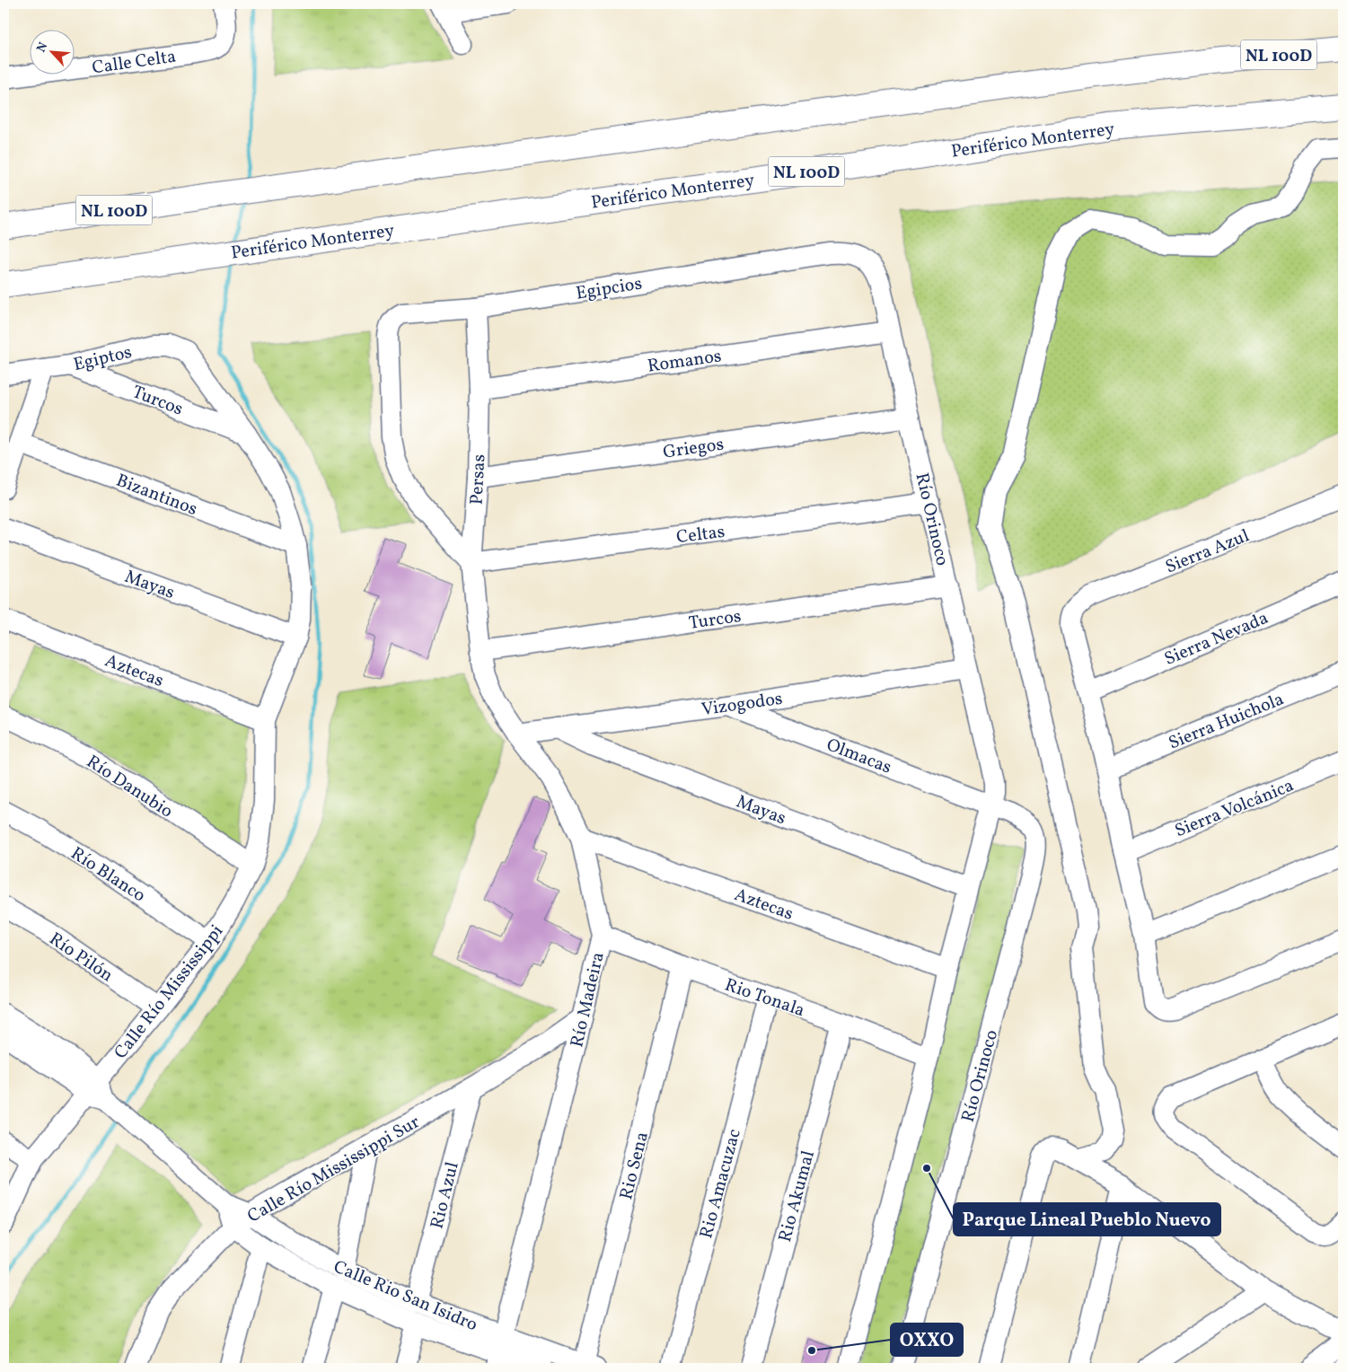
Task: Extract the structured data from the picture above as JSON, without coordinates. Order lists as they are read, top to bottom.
{
  "streets": {
    "highway": ["NL 100D", "Periférico Monterrey"],
    "street": [
      "Calle Celta",
      "Egipcios",
      "Egiptos",
      "Romanos",
      "Turcos",
      "Griegos",
      "Persas",
      "Bizantinos",
      "Río Orinoco",
      "Celtas",
      "Sierra Azul",
      "Mayas",
      "Sierra Nevada",
      "Aztecas",
      "Vizogodos",
      "Sierra Huichola",
      "Olmacas",
      "Río Danubio",
      "Sierra Volcánica",
      "Río Blanco",
      "Río Pilón",
      "Calle Río Mississippi",
      "Rio Tonala",
      "Río Madeira",
      "Rio Sena",
      "Calle Río Mississippi Sur",
      "Rio Amacuzac",
      "Rio Azul",
      "Rio Akumal",
      "Calle Rio San Isidro"
    ]
  },
  "crossings": [
    ["Egipcios", "Persas"],
    ["Egipcios", "Río Orinoco"],
    ["Egipcios", "Celtas"],
    ["Egiptos", "Turcos"],
    ["Egiptos", "Calle Río Mississippi"],
    ["Romanos", "Persas"],
    ["Romanos", "Río Orinoco"],
    ["Turcos", "Persas"],
    ["Turcos", "Río Orinoco"],
    ["Turcos", "Calle Río Mississippi"],
    ["Turcos", "Río Madeira"],
    ["Griegos", "Persas"],
    ["Griegos", "Río Orinoco"],
    ["Persas", "Celtas"],
    ["Persas", "Río Madeira"],
    ["Bizantinos", "Calle Río Mississippi"],
    ["Río Orinoco", "Celtas"],
    ["Río Orinoco", "Mayas"],
    ["Río Orinoco", "Aztecas"],
    ["Río Orinoco", "Vizogodos"],
    ["Río Orinoco", "Olmacas"],
    ["Río Orinoco", "Rio Tonala"],
    ["Sierra Azul", "Sierra Nevada"],
    ["Mayas", "Vizogodos"],
    ["Mayas", "Calle Río Mississippi"],
    ["Aztecas", "Calle Río Mississippi"],
    ["Aztecas", "Río Madeira"],
    ["Vizogodos", "Olmacas"],
    ["Vizogodos", "Río Madeira"],
    ["Río Danubio", "Calle Río Mississippi"],
    ["Río Blanco", "Calle Río Mississippi"],
    ["Río Pilón", "Calle Río Mississippi"],
    ["Calle Río Mississippi", "Calle Rio San Isidro"],
    ["Rio Tonala", "Río Madeira"],
    ["Rio Tonala", "Rio Sena"],
    ["Rio Tonala", "Rio Amacuzac"],
    ["Rio Tonala", "Rio Akumal"],
    ["Río Madeira", "Calle Río Mississippi Sur"],
    ["Río Madeira", "Calle Rio San Isidro"],
    ["Rio Sena", "Calle Rio San Isidro"],
    ["Calle Río Mississippi Sur", "Rio Azul"],
    ["Calle Río Mississippi Sur", "Calle Rio San Isidro"],
    ["Rio Azul", "Calle Rio San Isidro"]
  ],
  "places": ["Parque Lineal Pueblo Nuevo", "OXXO"],
  "north": "top left"
}
